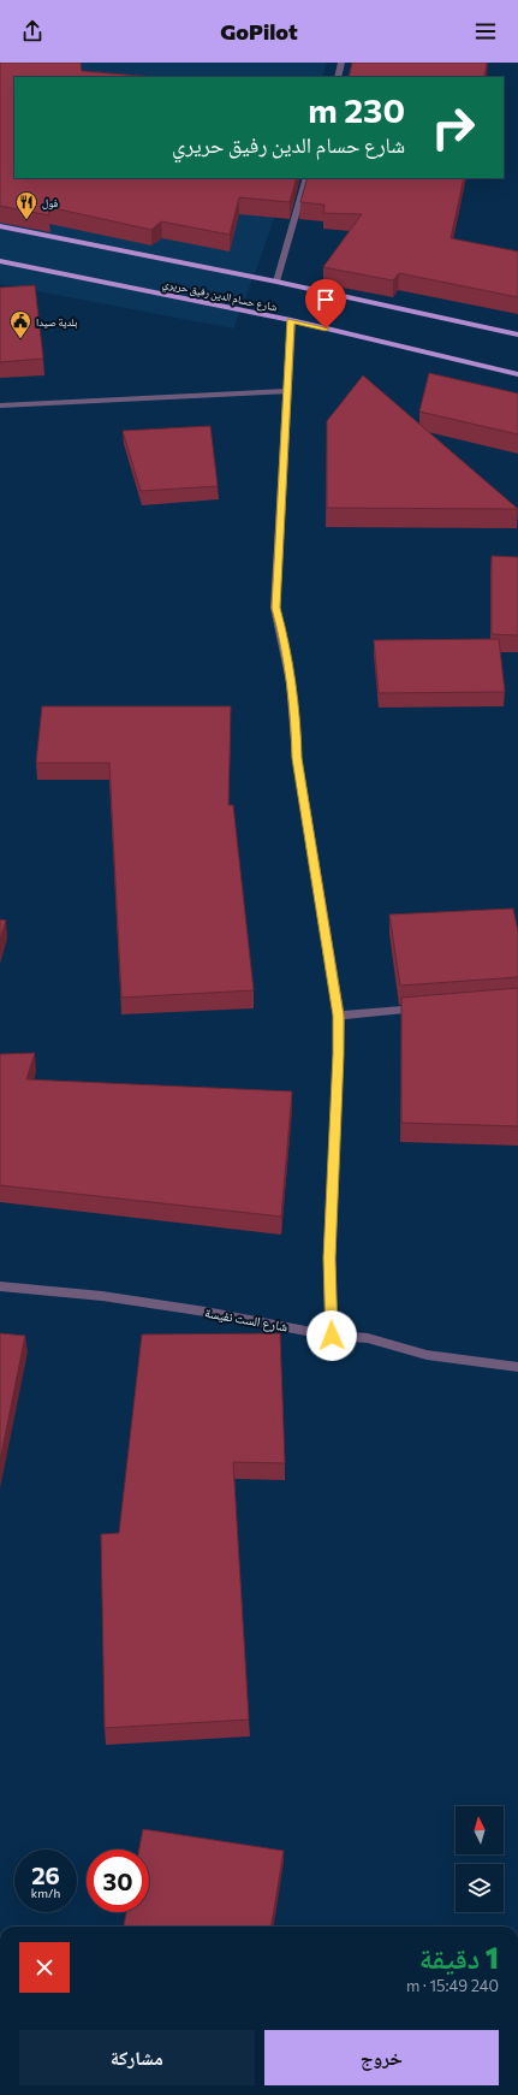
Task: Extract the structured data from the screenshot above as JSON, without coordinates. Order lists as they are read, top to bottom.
{
  "streets": {
    "main road": ["شارع حسام الدين رفيق حريري"],
    "street": ["شارع الست نفيسة"]
  },
  "places": {
    "restaurant": ["فول"],
    "public building": ["بلدية صيدا"]
  },
  "north": "top",
  "page": {
    "header": "GoPilot",
    "turn": ["230 m", "شارع حسام الدين رفيق حريري"],
    "speed": "26 km/h",
    "limit": "30",
    "heading": ["1 دقيقة", "240 m · 15:49"],
    "buttons": ["خروج", "مشاركة"]
  }
}
